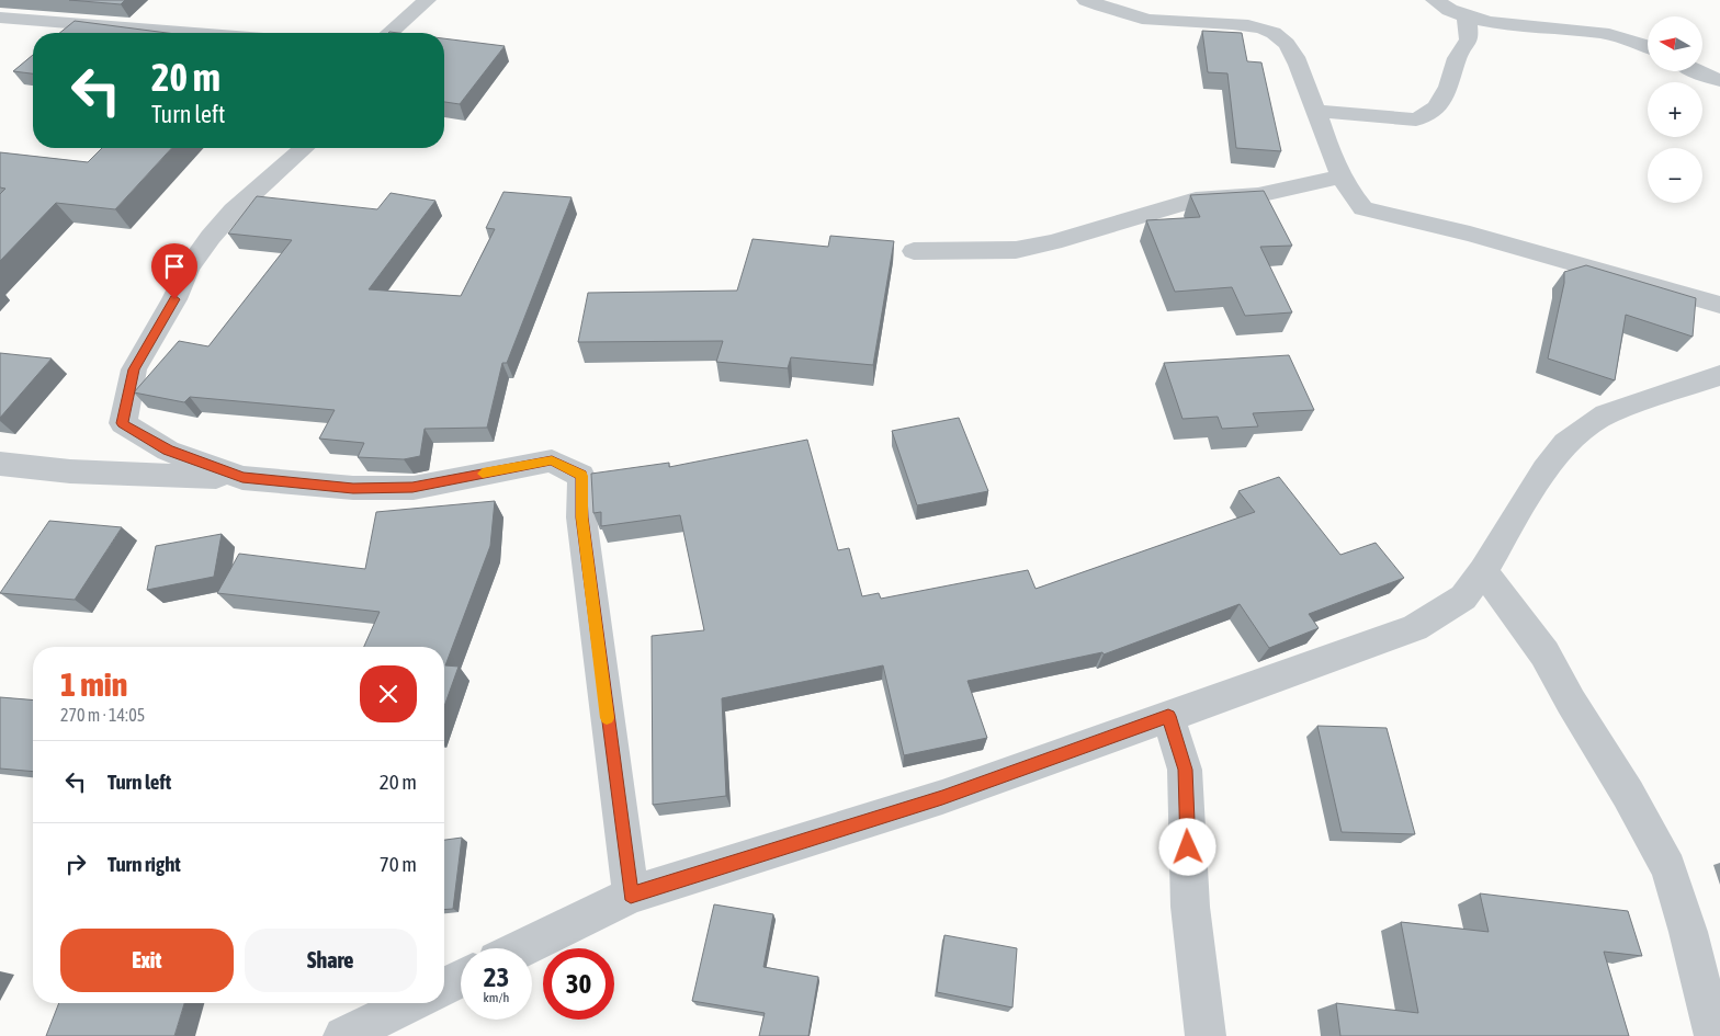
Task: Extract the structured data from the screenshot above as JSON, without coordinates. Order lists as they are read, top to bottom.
{
  "north": "left",
  "page": {
    "map_buttons": ["+", "−"],
    "turn": ["20 m", "Turn left"],
    "heading": ["1 min", "270 m · 14:05"],
    "list": [
      {
        "name": "Turn left",
        "value": "20 m"
      },
      {
        "name": "Turn right",
        "value": "70 m"
      }
    ],
    "buttons": ["Exit", "Share"],
    "speed": "23 km/h",
    "limit": "30"
  }
}
